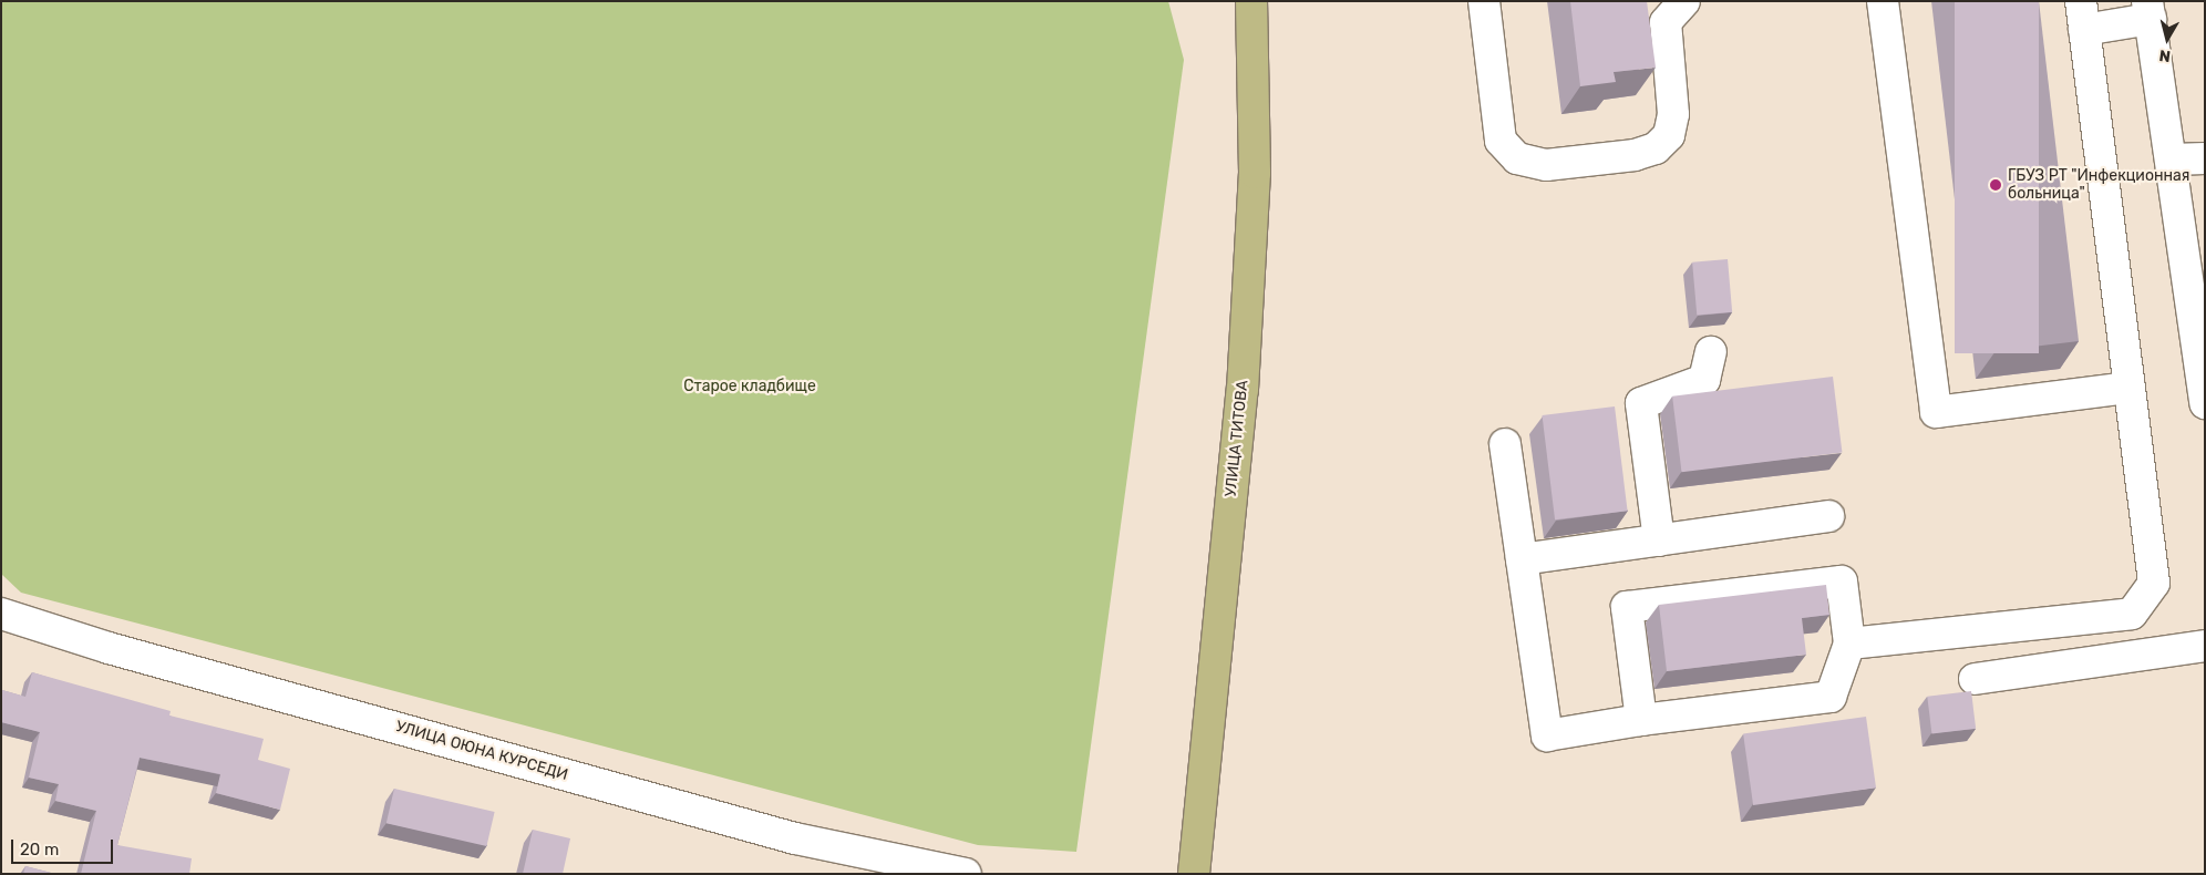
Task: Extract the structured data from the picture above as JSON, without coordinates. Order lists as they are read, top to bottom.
{
  "streets": {
    "main road": ["УЛИЦА ТИТОВА"],
    "street": ["УЛИЦА ОЮНА КУРСЕДИ"]
  },
  "parks": ["Старое кладбище"],
  "places": ["ГБУЗ РТ \"Инфекционная больница\""],
  "scale_bar": "20 m",
  "north": "bottom"
}
